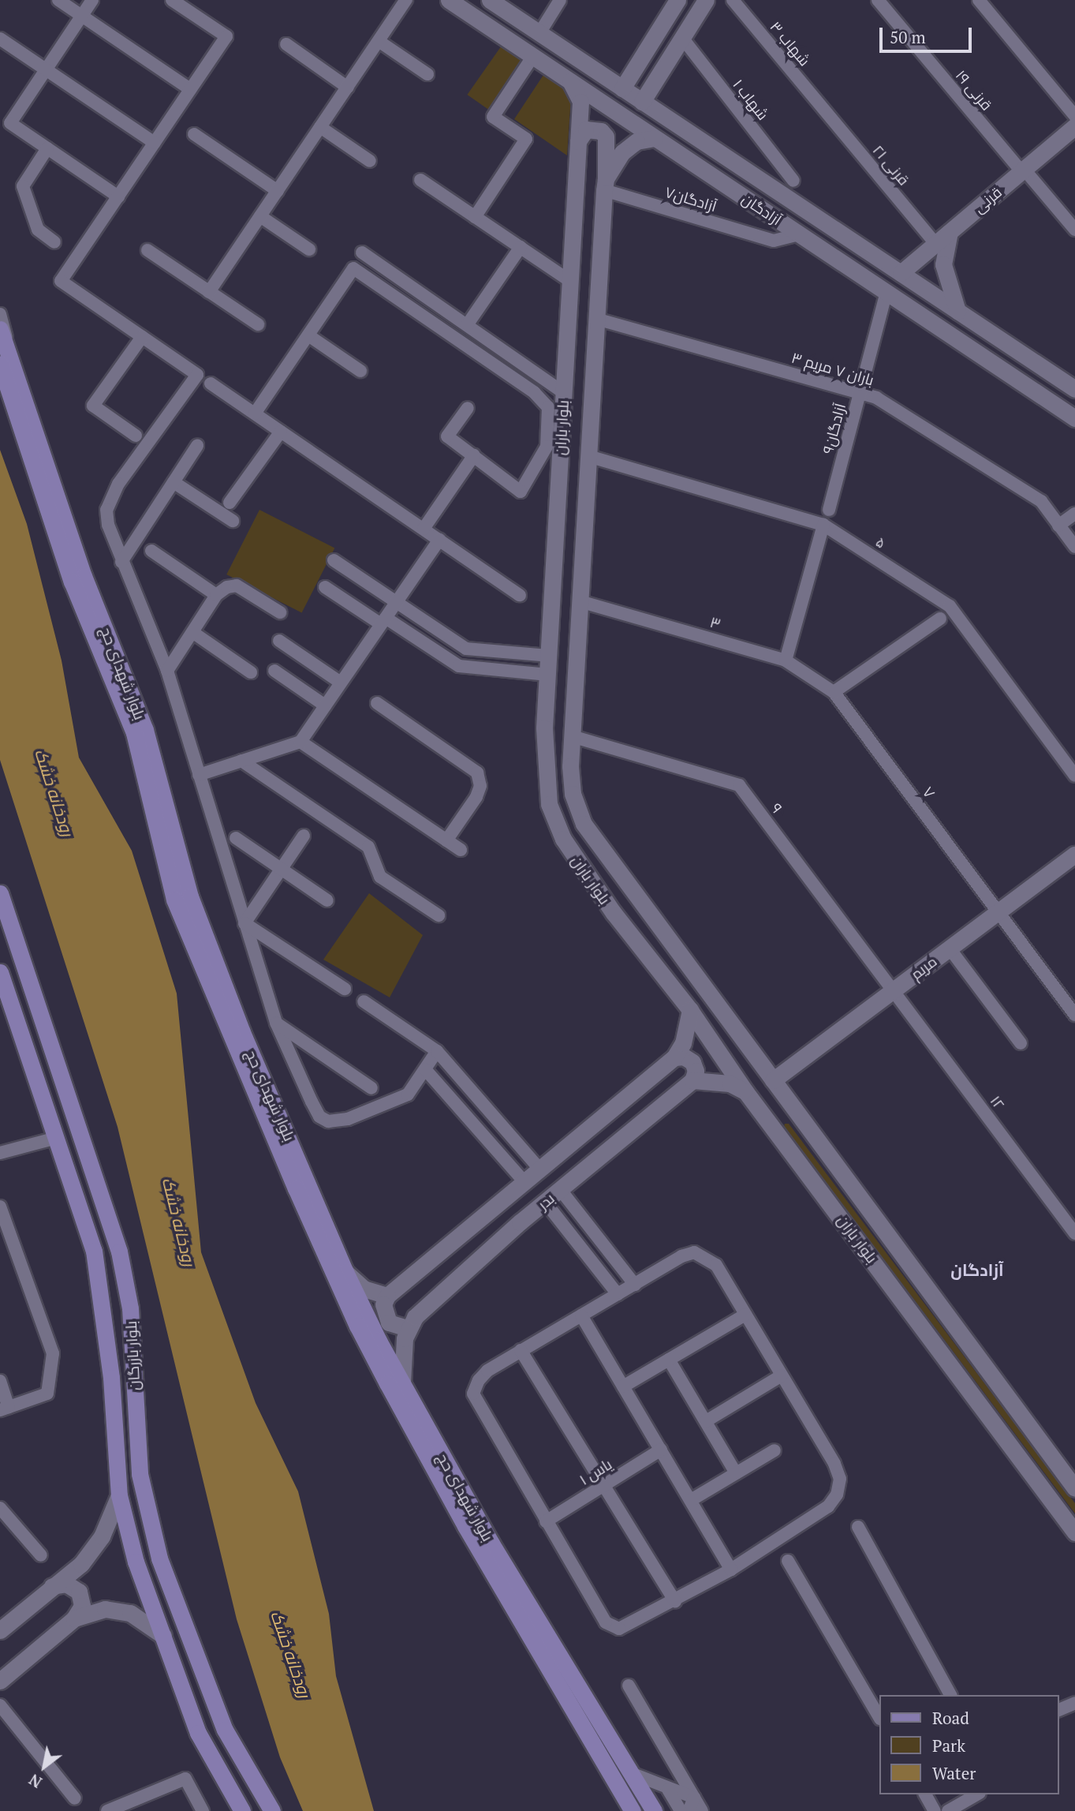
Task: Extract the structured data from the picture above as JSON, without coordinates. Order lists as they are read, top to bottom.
{
  "streets": {
    "main road": ["بلوار شهدای حج", "بلوار بازرگان"],
    "street": [
      "شهاب ۳",
      "قرنی ۱۹",
      "شهاب ۱",
      "قرنی ۲۱",
      "آزادگان۷",
      "قرنی",
      "آزادگان",
      "باران ۷ مریم ۳",
      "بلوار باران",
      "آزادگان۹",
      "۵",
      "۳",
      "۷",
      "۹",
      "مریم",
      "۱۲",
      "بدر",
      "یاس ۱"
    ]
  },
  "crossings": [
    ["شهاب ۳", "قرنی ۲۱"],
    ["قرنی ۱۹", "قرنی"],
    ["قرنی ۲۱", "قرنی"],
    ["آزادگان۷", "آزادگان"],
    ["آزادگان۷", "بلوار باران"],
    ["قرنی", "آزادگان"],
    ["آزادگان", "بلوار باران"],
    ["آزادگان", "آزادگان۹"],
    ["باران ۷ مریم ۳", "بلوار باران"],
    ["باران ۷ مریم ۳", "آزادگان۹"],
    ["بلوار باران", "۵"],
    ["بلوار باران", "۳"],
    ["بلوار باران", "۹"],
    ["بلوار باران", "مریم"],
    ["بلوار باران", "بدر"],
    ["۳", "۷"],
    ["۷", "مریم"],
    ["۹", "مریم"],
    ["۹", "۱۲"],
    ["مریم", "۱۲"]
  ],
  "districts": ["آزادگان"],
  "water": ["رودخانه خشک"],
  "legend": ["Road", "Park", "Water"],
  "scale_bar": "50 m",
  "north": "bottom left"
}
